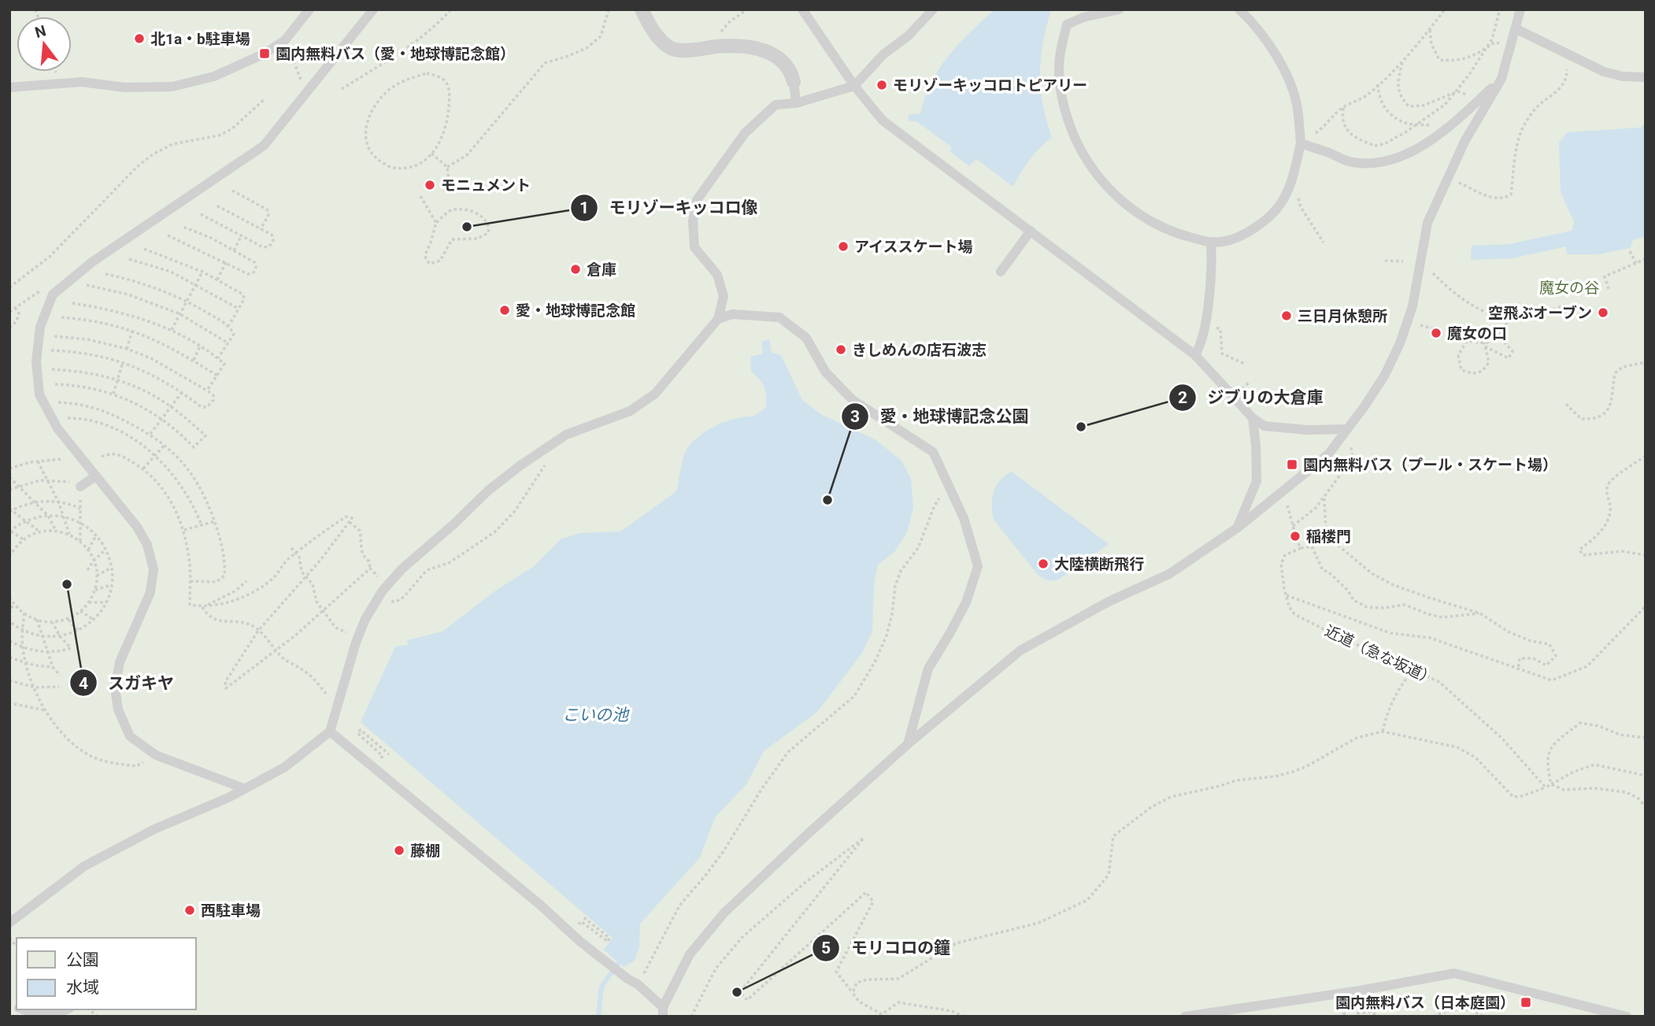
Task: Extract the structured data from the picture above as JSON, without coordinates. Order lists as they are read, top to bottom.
{
  "streets": {
    "path": ["近道（急な坂道）"]
  },
  "water": ["こいの池"],
  "parks": ["魔女の谷"],
  "places": {
    "other": [
      "北1a・b駐車場",
      "モリゾーキッコロトピアリー",
      "モニュメント",
      "モリゾーキッコロ像",
      "アイススケート場",
      "倉庫",
      "愛・地球博記念館",
      "空飛ぶオーブン",
      "三日月休憩所",
      "魔女の口",
      "きしめんの店石波志",
      "ジブリの大倉庫",
      "愛・地球博記念公園",
      "稲楼門",
      "大陸横断飛行",
      "スガキヤ",
      "藤棚",
      "西駐車場",
      "モリコロの鐘"
    ],
    "transit": ["園内無料バス（愛・地球博記念館）", "園内無料バス（プール・スケート場）", "園内無料バス（日本庭園）"]
  },
  "legend": ["公園", "水域"],
  "north": "top"
}
